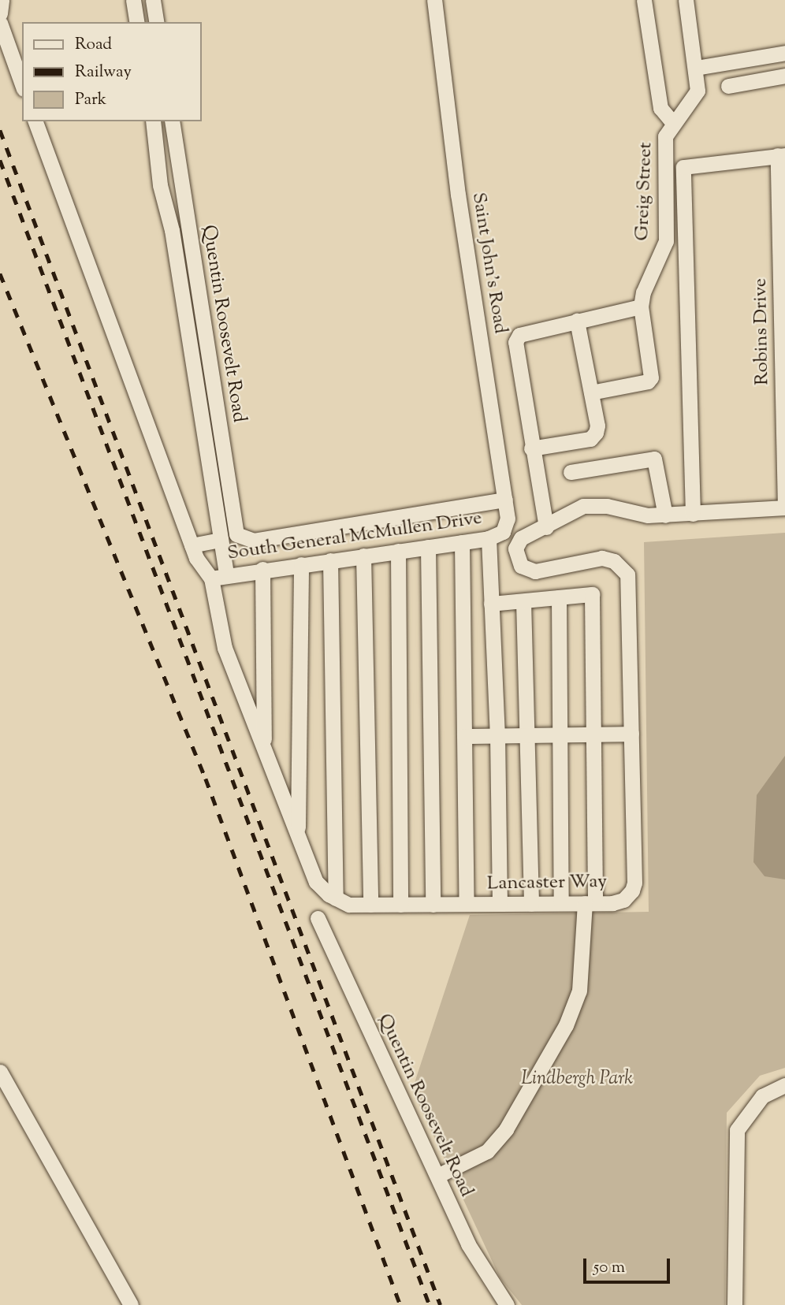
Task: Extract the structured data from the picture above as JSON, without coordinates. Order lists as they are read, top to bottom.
{
  "streets": {
    "street": [
      "Greig Street",
      "Saint John's Road",
      "Quentin Roosevelt Road",
      "Robins Drive",
      "South General McMullen Drive",
      "Lancaster Way"
    ]
  },
  "crossings": [
    ["Saint John's Road", "Quentin Roosevelt Road"],
    ["Saint John's Road", "South General McMullen Drive"],
    ["South General McMullen Drive", "Lancaster Way"]
  ],
  "parks": ["Lindbergh Park"],
  "legend": ["Road", "Railway", "Park"],
  "scale_bar": "50 m"
}
